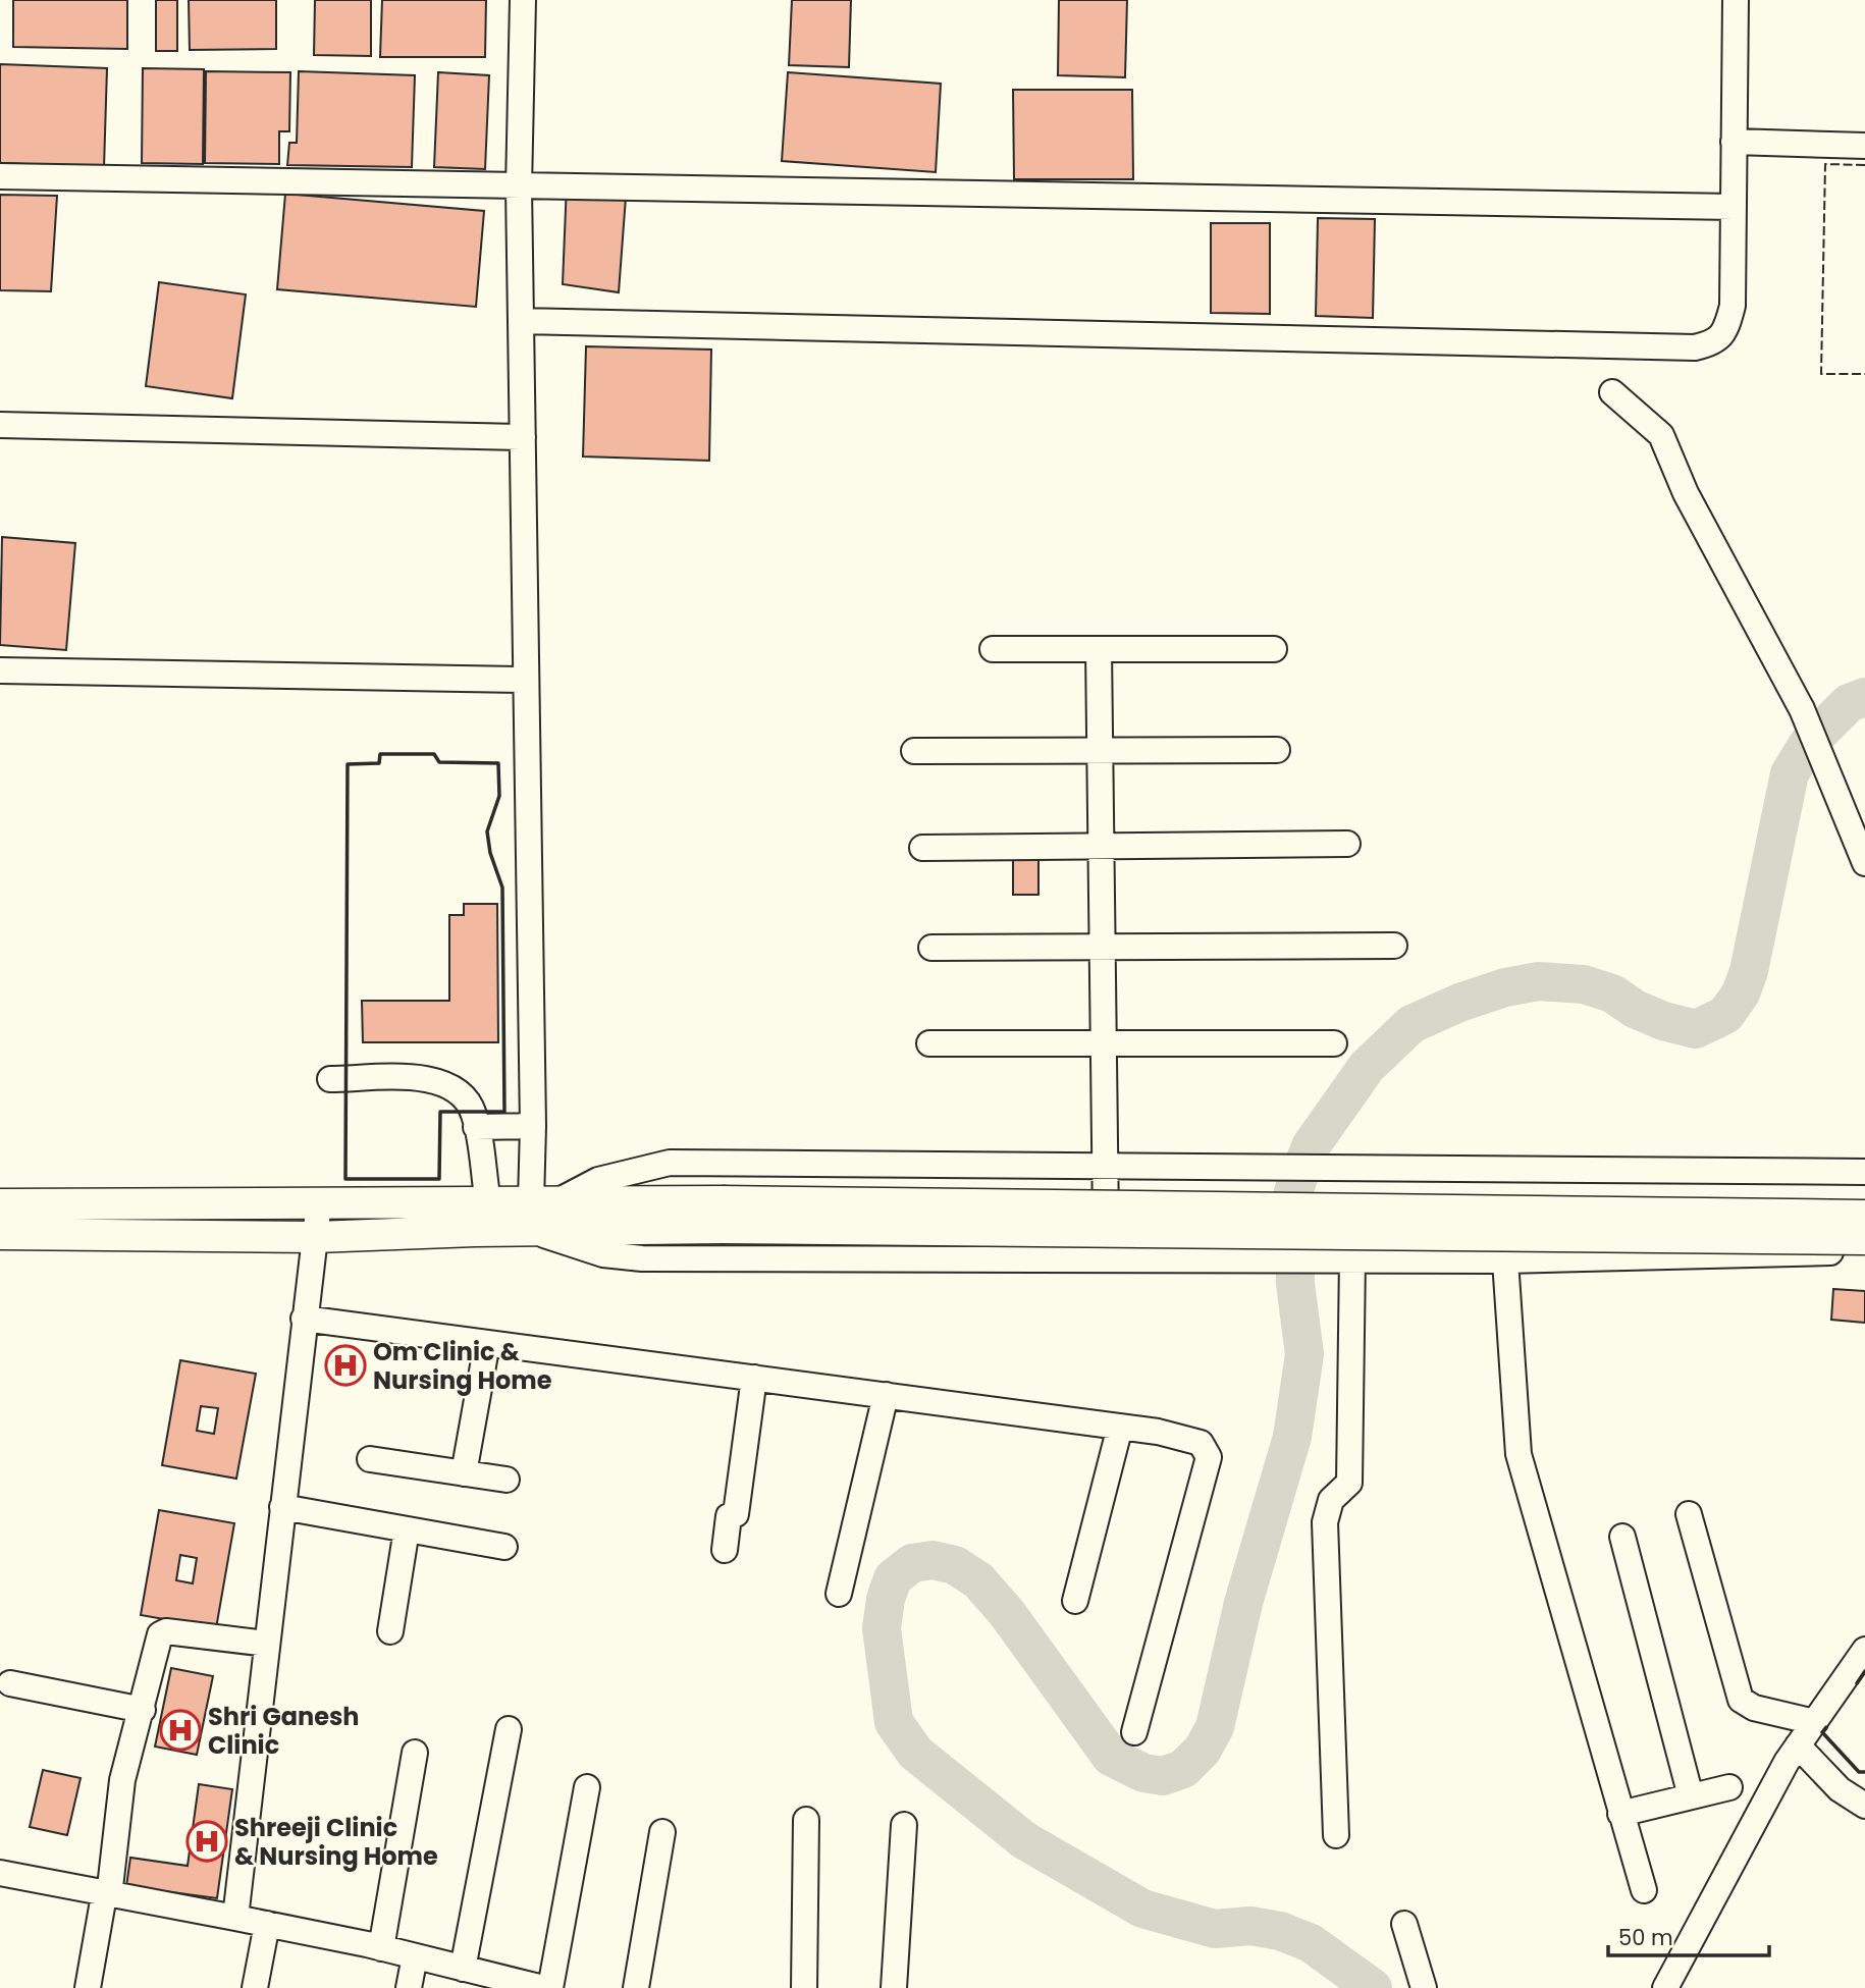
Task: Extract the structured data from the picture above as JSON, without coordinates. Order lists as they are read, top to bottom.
{
  "places": {
    "hospital": ["Om Clinic & Nursing Home", "Shri Ganesh Clinic", "Shreeji Clinic & Nursing Home"]
  },
  "scale_bar": "50 m"
}
